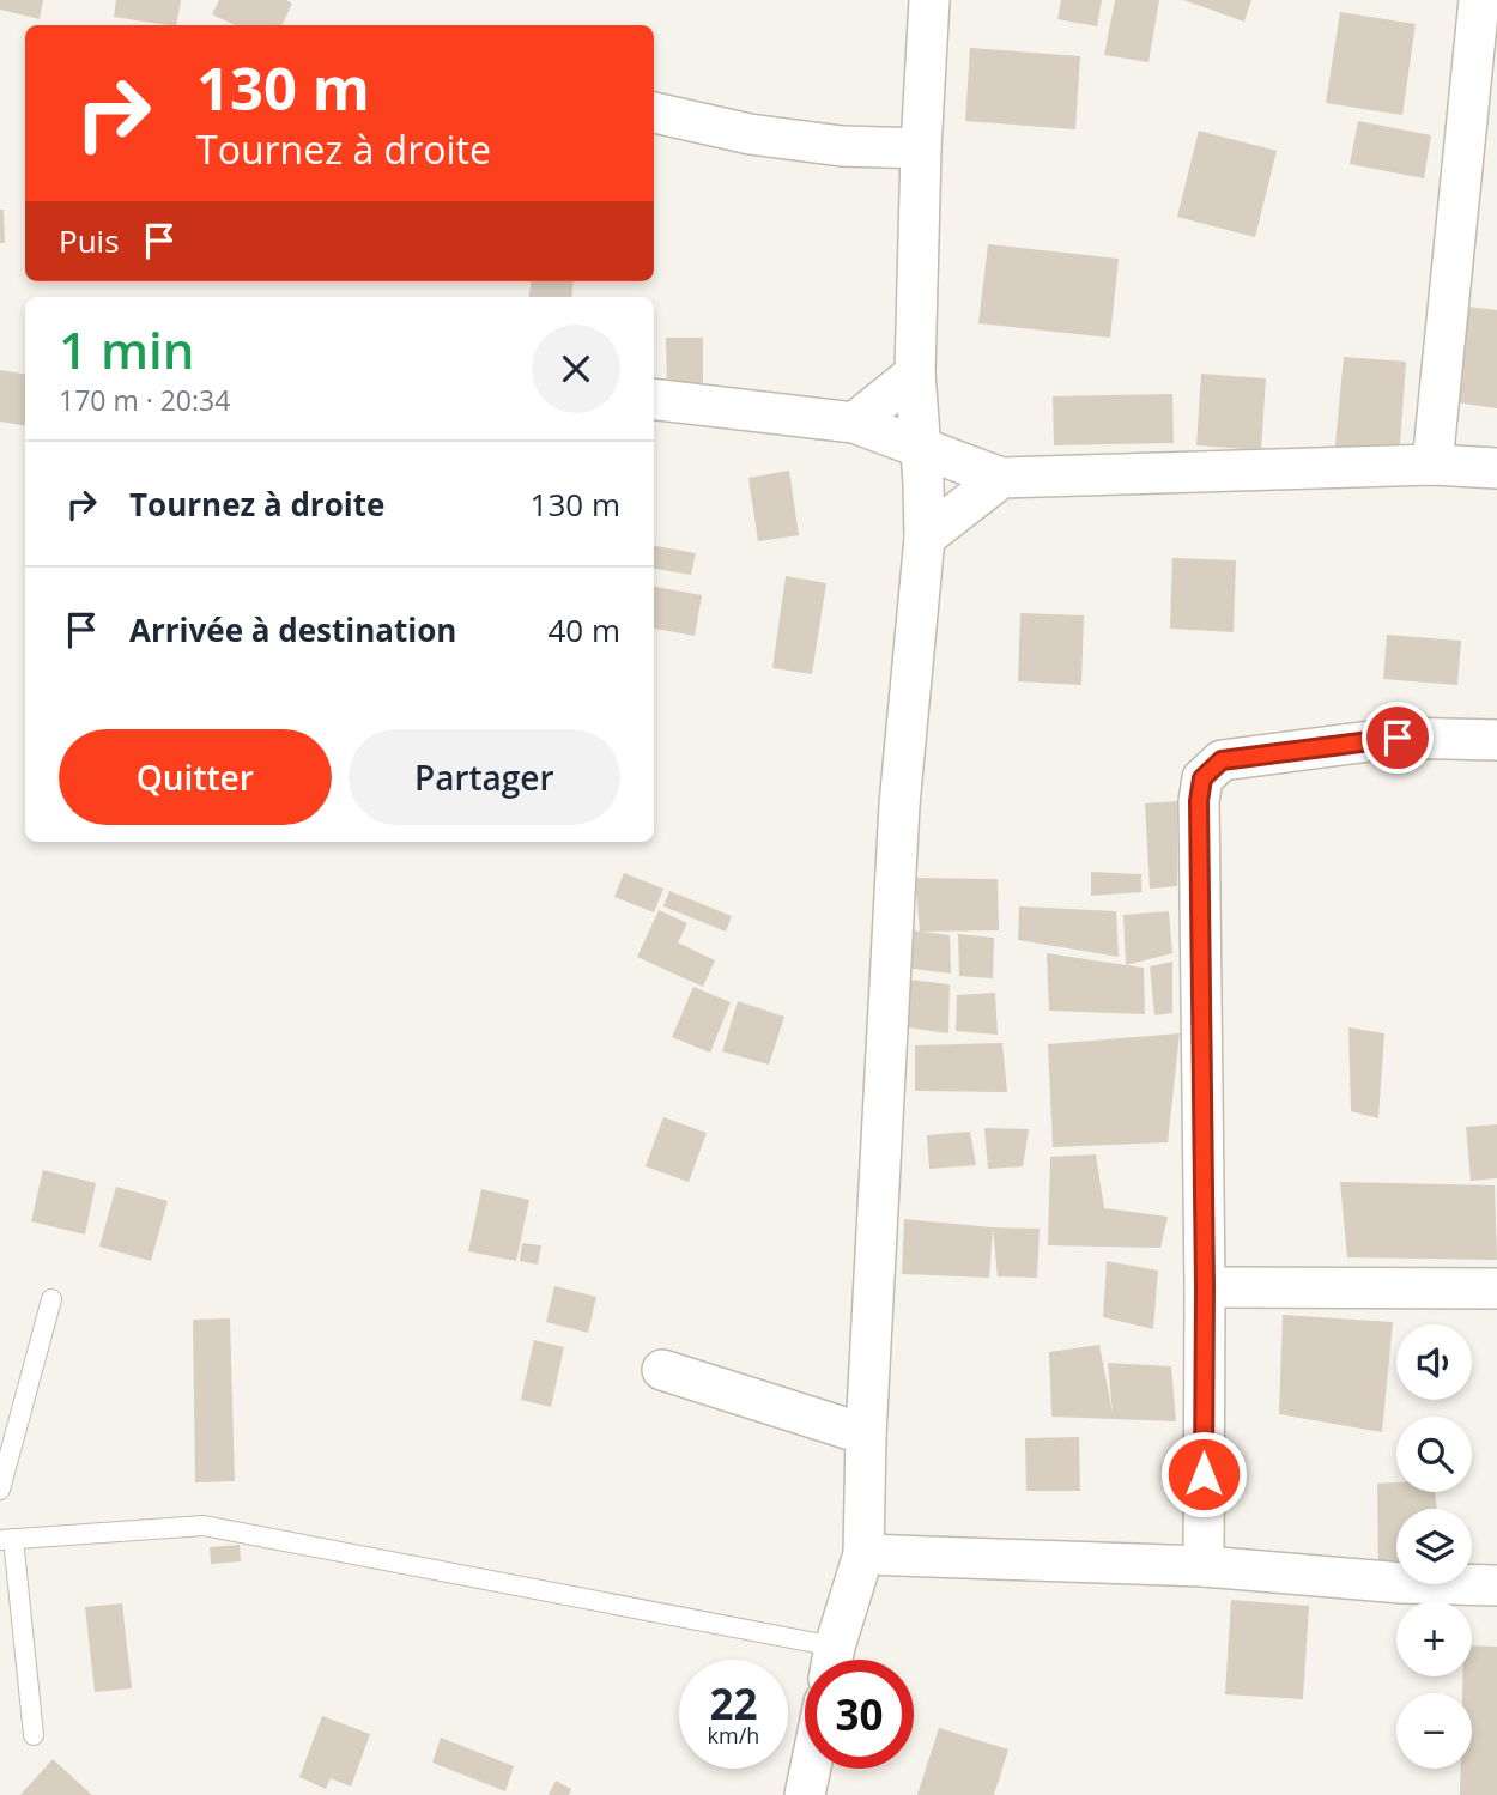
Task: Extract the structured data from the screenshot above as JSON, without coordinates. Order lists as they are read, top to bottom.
{
  "page": {
    "turn": ["130 m", "Tournez à droite"],
    "then": "Puis",
    "heading": ["1 min", "170 m · 20:34"],
    "list": [
      {
        "name": "Tournez à droite",
        "value": "130 m"
      },
      {
        "name": "Arrivée à destination",
        "value": "40 m"
      }
    ],
    "buttons": ["Quitter", "Partager"],
    "map_buttons": ["+", "−"],
    "speed": "22 km/h",
    "limit": "30"
  }
}
